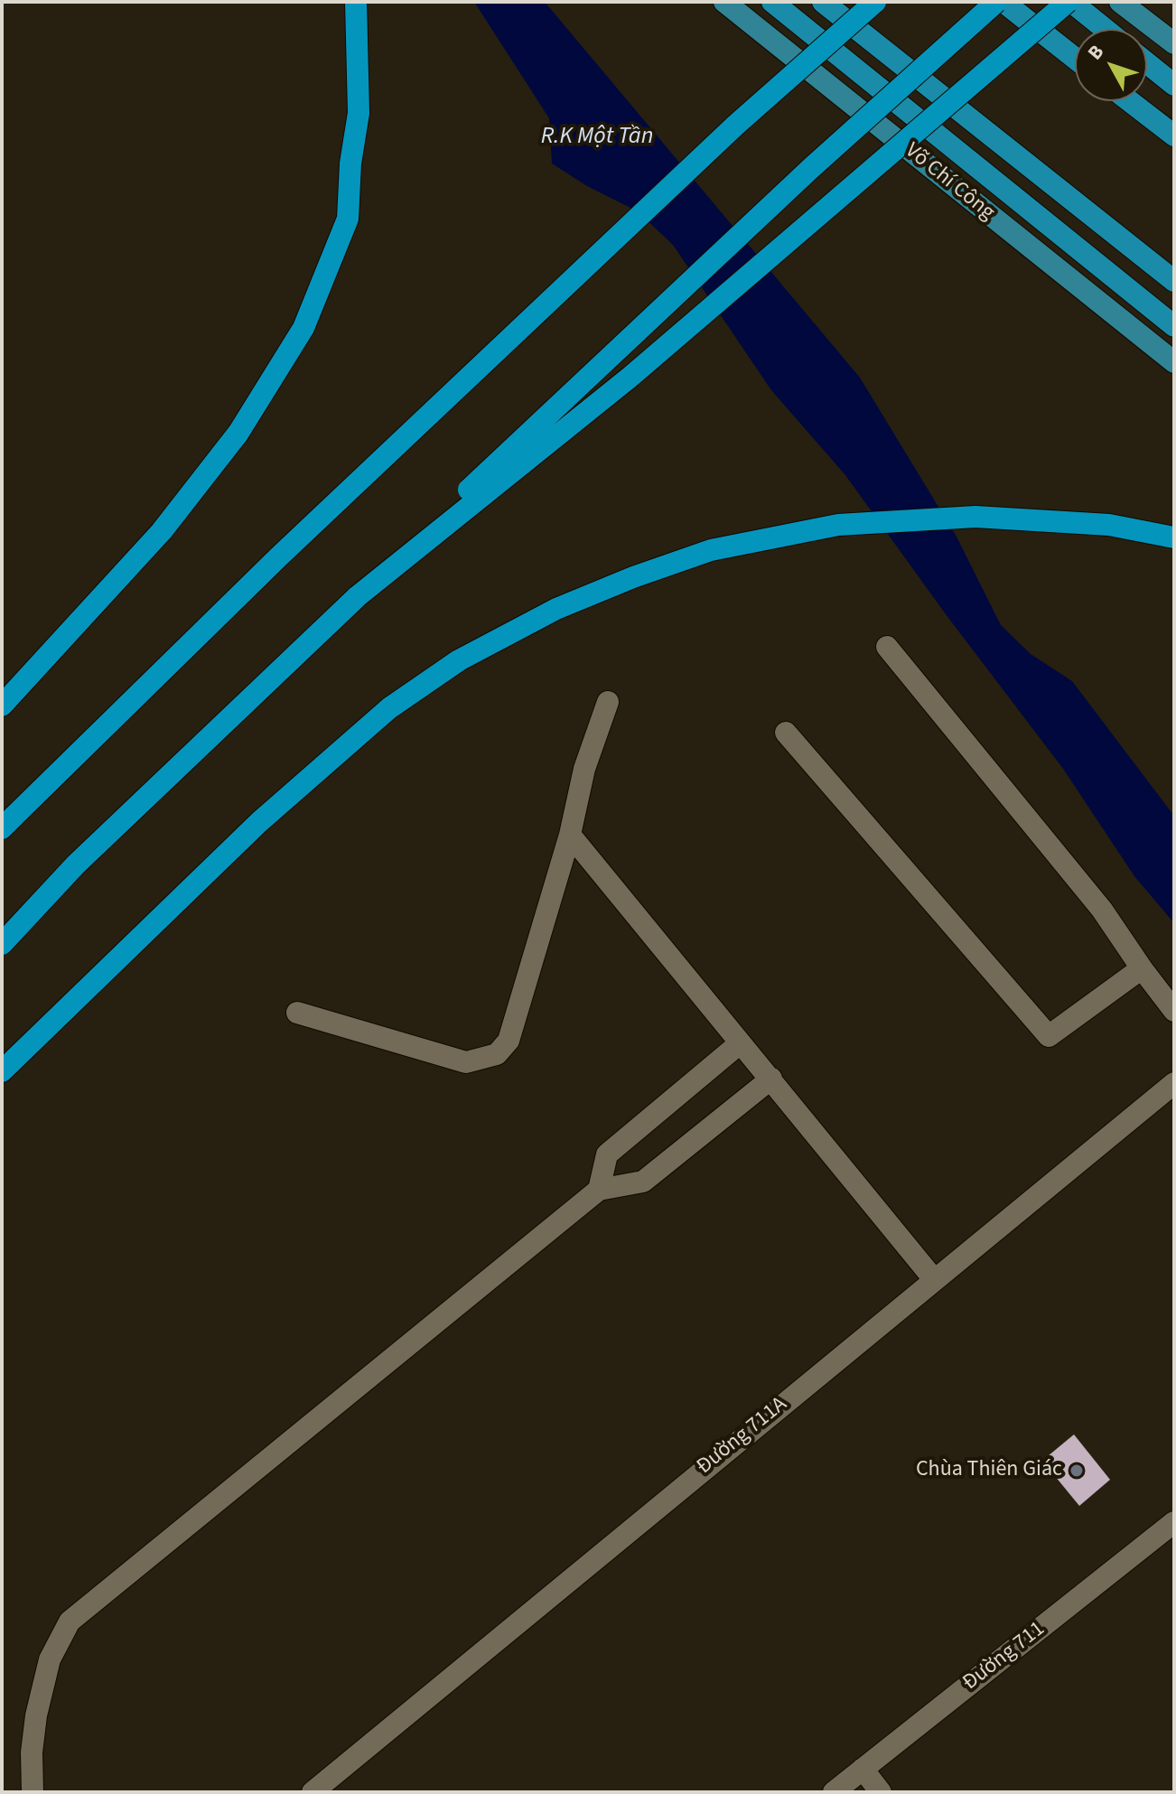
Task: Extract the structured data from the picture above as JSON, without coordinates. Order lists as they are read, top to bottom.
{
  "streets": {
    "highway": ["Võ Chí Công"],
    "street": ["Đường 711A", "Đường 711"]
  },
  "water": ["R.K Một Tần"],
  "places": ["Chùa Thiên Giác"],
  "north": "top left"
}
